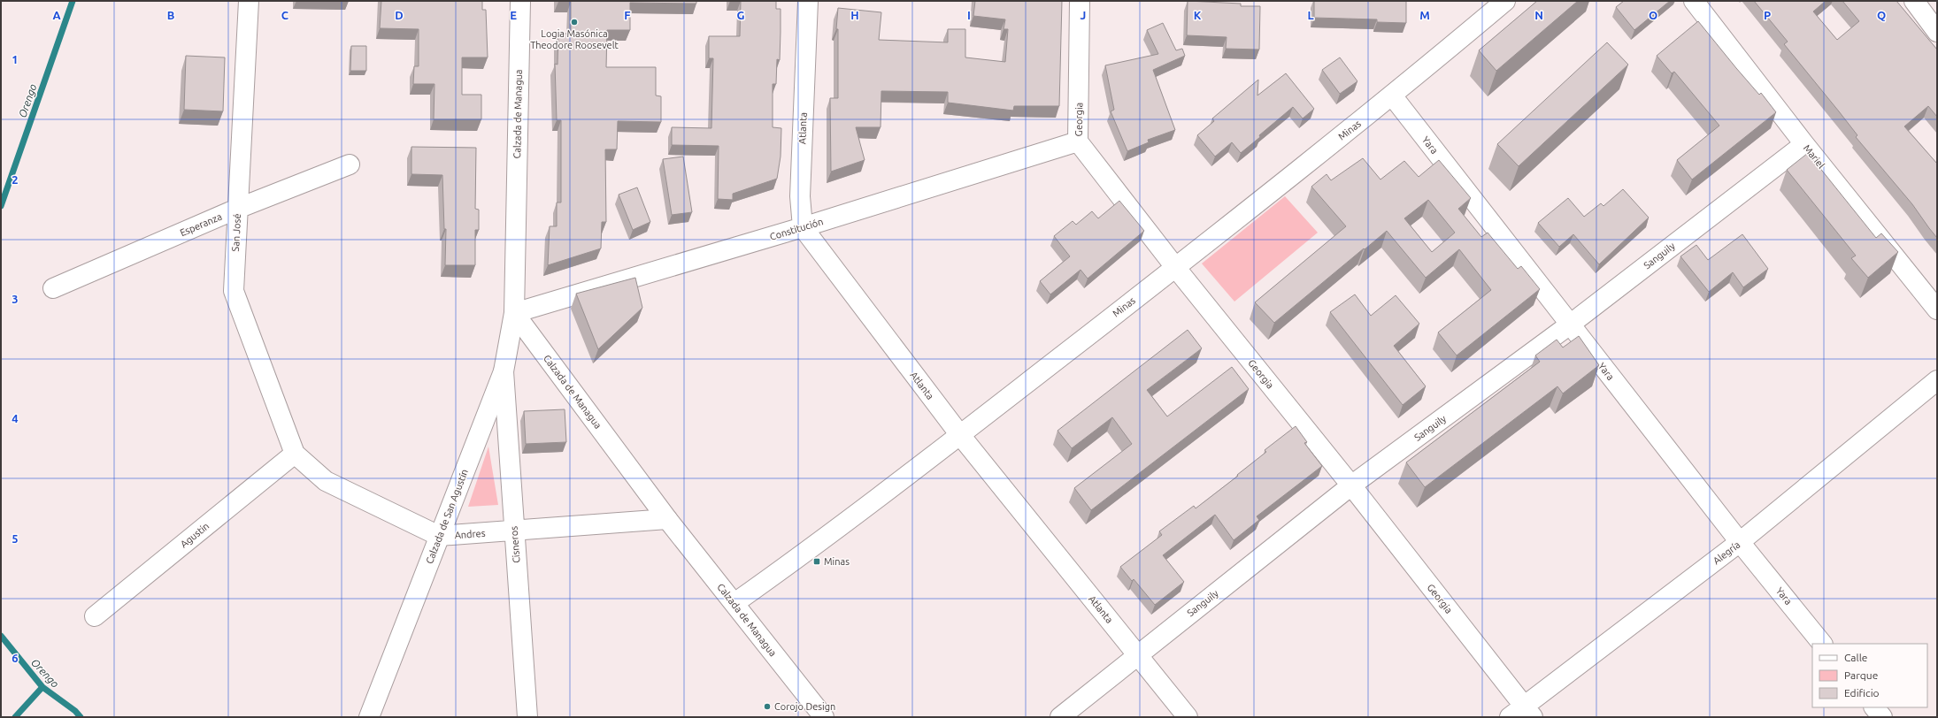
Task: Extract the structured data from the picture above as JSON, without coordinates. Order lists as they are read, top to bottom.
{
  "streets": {
    "street": [
      "Calzada de Managua",
      "Georgia",
      "Atlanta",
      "Minas",
      "Yara",
      "Mariel",
      "Esperanza",
      "Constitución",
      "San José",
      "Sanguily",
      "Calzada de San Agustín",
      "Andres",
      "Agustin",
      "Cisneros",
      "Alegría"
    ]
  },
  "crossings": [
    ["Calzada de Managua", "Minas"],
    ["Calzada de Managua", "Constitución"],
    ["Calzada de Managua", "Calzada de San Agustín"],
    ["Calzada de Managua", "Andres"],
    ["Georgia", "Minas"],
    ["Georgia", "Constitución"],
    ["Georgia", "Sanguily"],
    ["Georgia", "Alegría"],
    ["Atlanta", "Minas"],
    ["Atlanta", "Constitución"],
    ["Atlanta", "Sanguily"],
    ["Minas", "Yara"],
    ["Yara", "Sanguily"],
    ["Yara", "Alegría"],
    ["Mariel", "Sanguily"],
    ["Esperanza", "San José"],
    ["Constitución", "Calzada de San Agustín"],
    ["San José", "Andres"],
    ["San José", "Agustin"],
    ["Calzada de San Agustín", "Andres"],
    ["Calzada de San Agustín", "Cisneros"],
    ["Andres", "Agustin"],
    ["Andres", "Cisneros"]
  ],
  "water": ["Orengo"],
  "places": {
    "other": ["Logia Masónica Theodore Roosevelt", "Corojo Design"],
    "transit": ["Minas"]
  },
  "legend": ["Calle", "Parque", "Edificio"],
  "grid": {
    "columns": [
      "A",
      "B",
      "C",
      "D",
      "E",
      "F",
      "G",
      "H",
      "I",
      "J",
      "K",
      "L",
      "M",
      "N",
      "O",
      "P",
      "Q"
    ],
    "rows": [
      "1",
      "2",
      "3",
      "4",
      "5",
      "6"
    ]
  }
}
